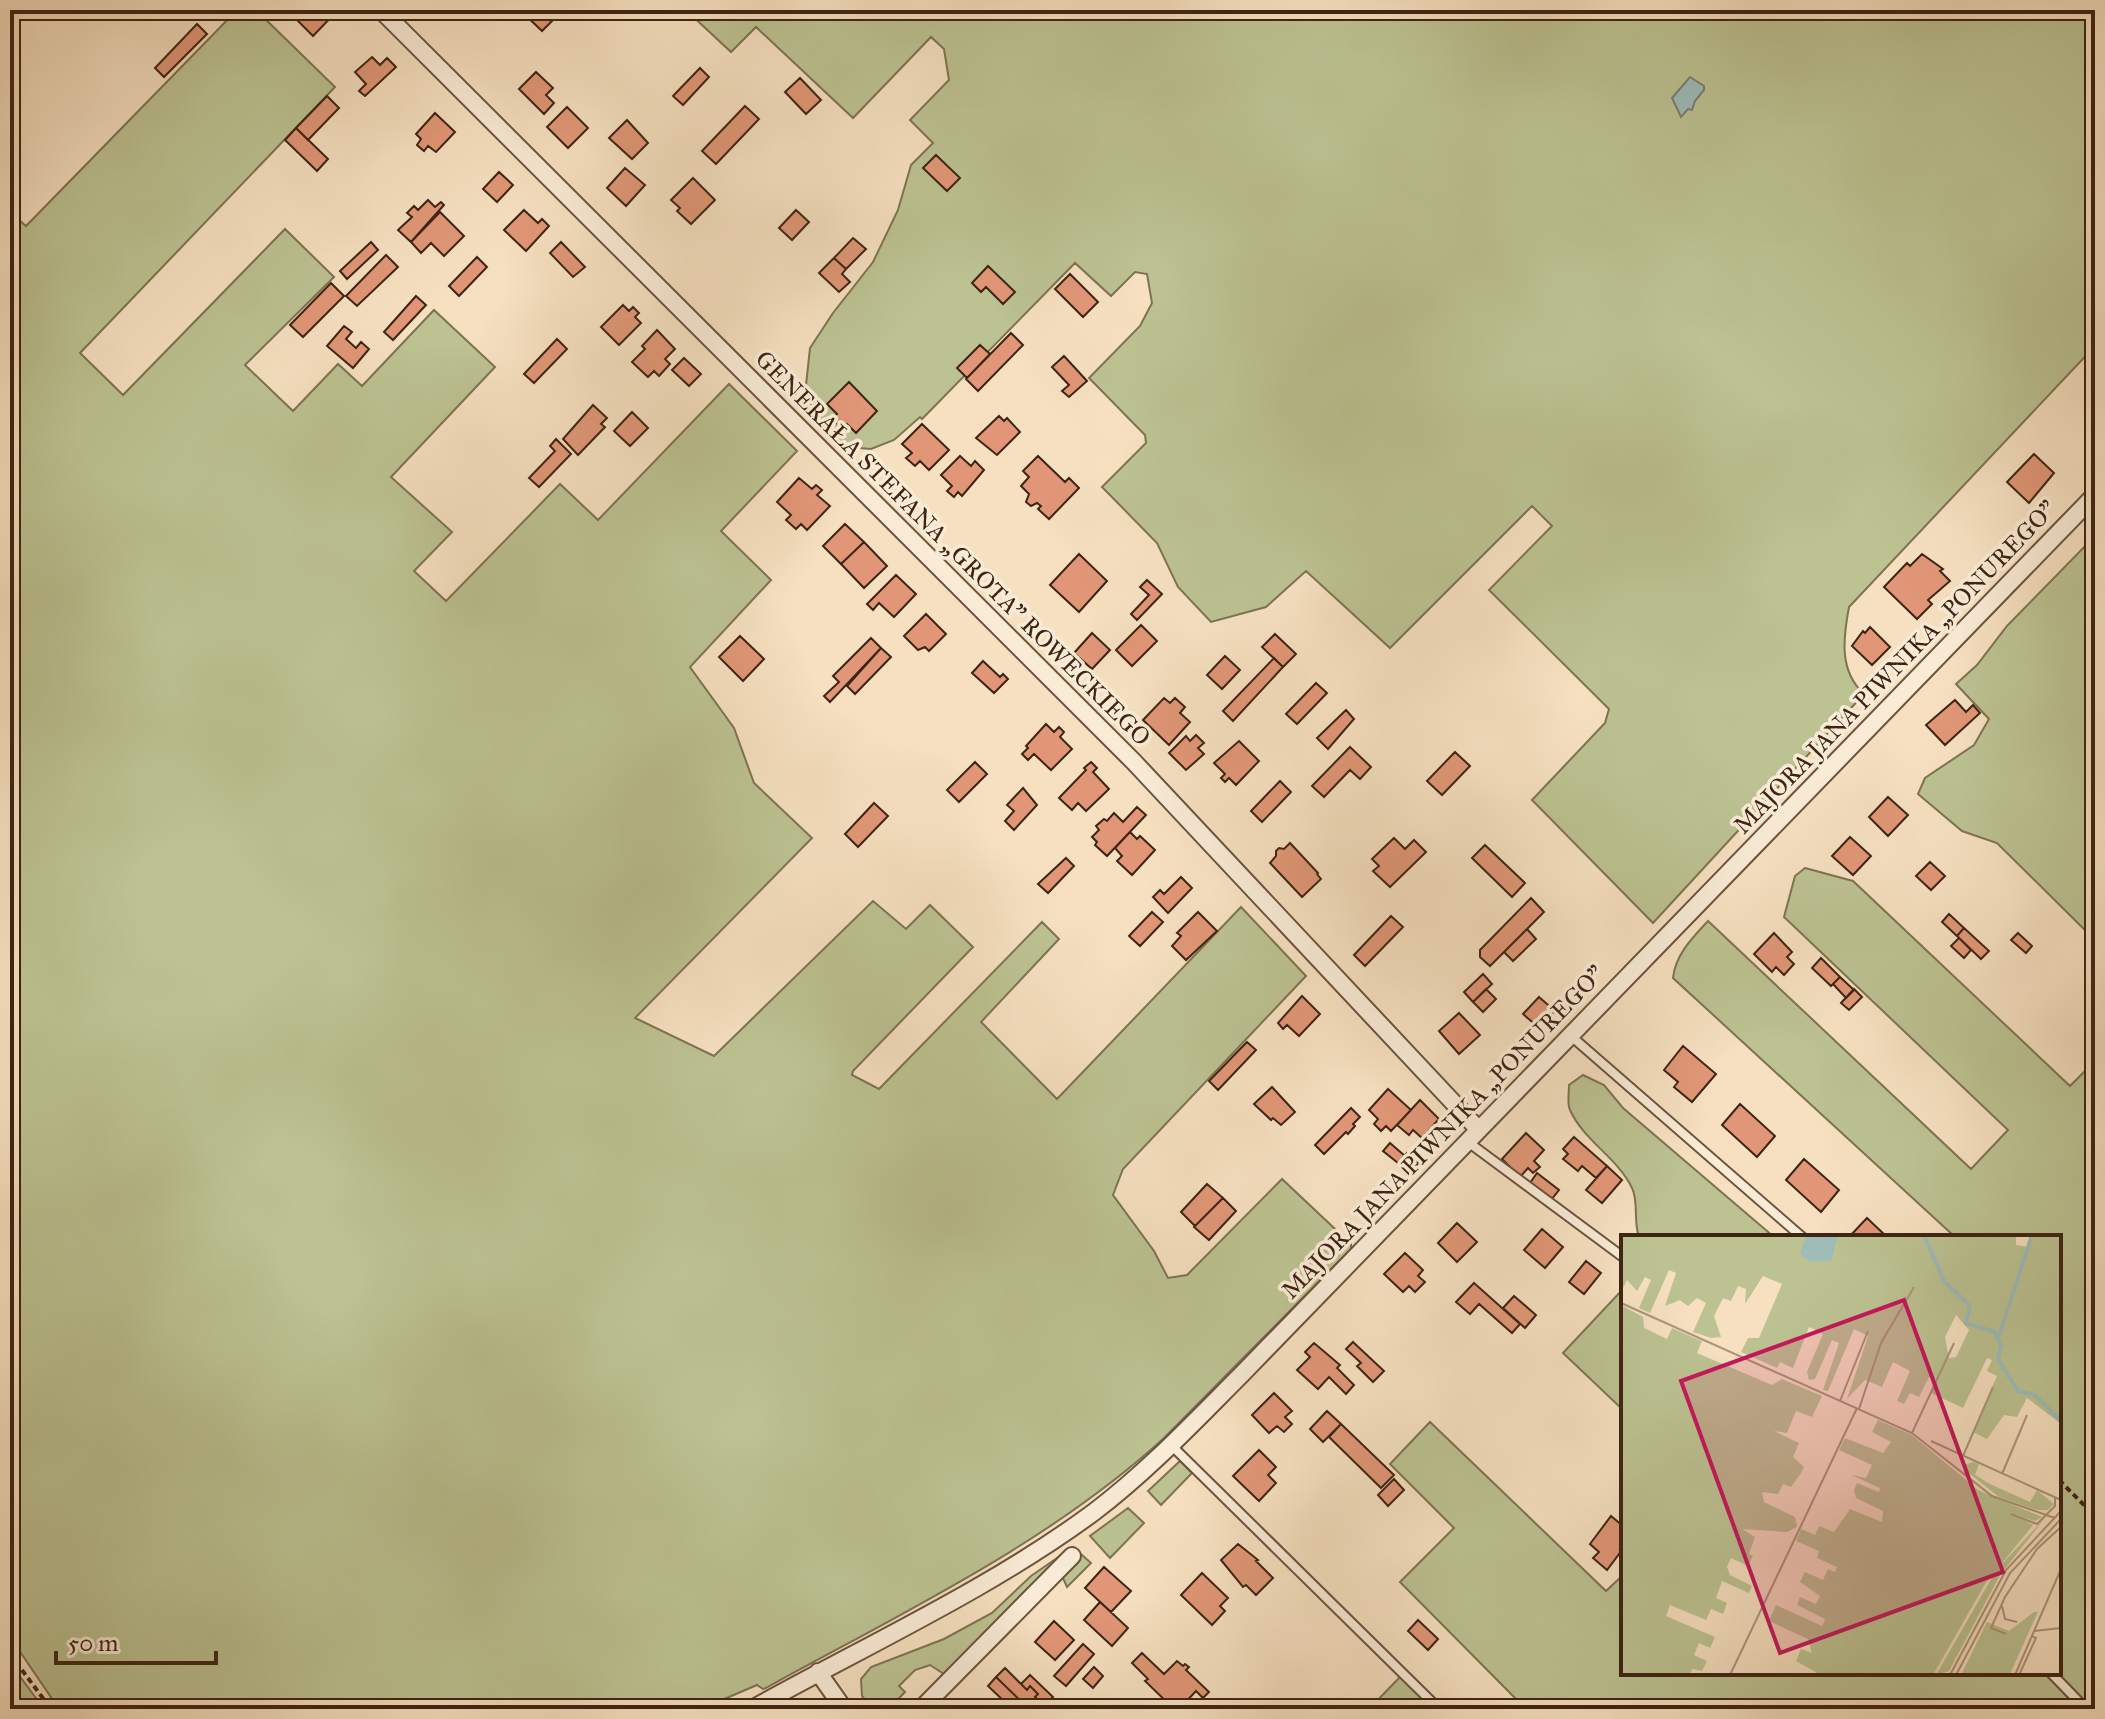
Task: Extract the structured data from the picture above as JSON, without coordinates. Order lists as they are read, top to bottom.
{
  "streets": {
    "street": ["GENERAŁA STEFANA „GROTA” ROWECKIEGO", "MAJORA JANA PIWNIKA „PONUREGO”"]
  },
  "crossings": [
    ["GENERAŁA STEFANA „GROTA” ROWECKIEGO", "MAJORA JANA PIWNIKA „PONUREGO”"]
  ],
  "scale_bar": "50 m"
}
